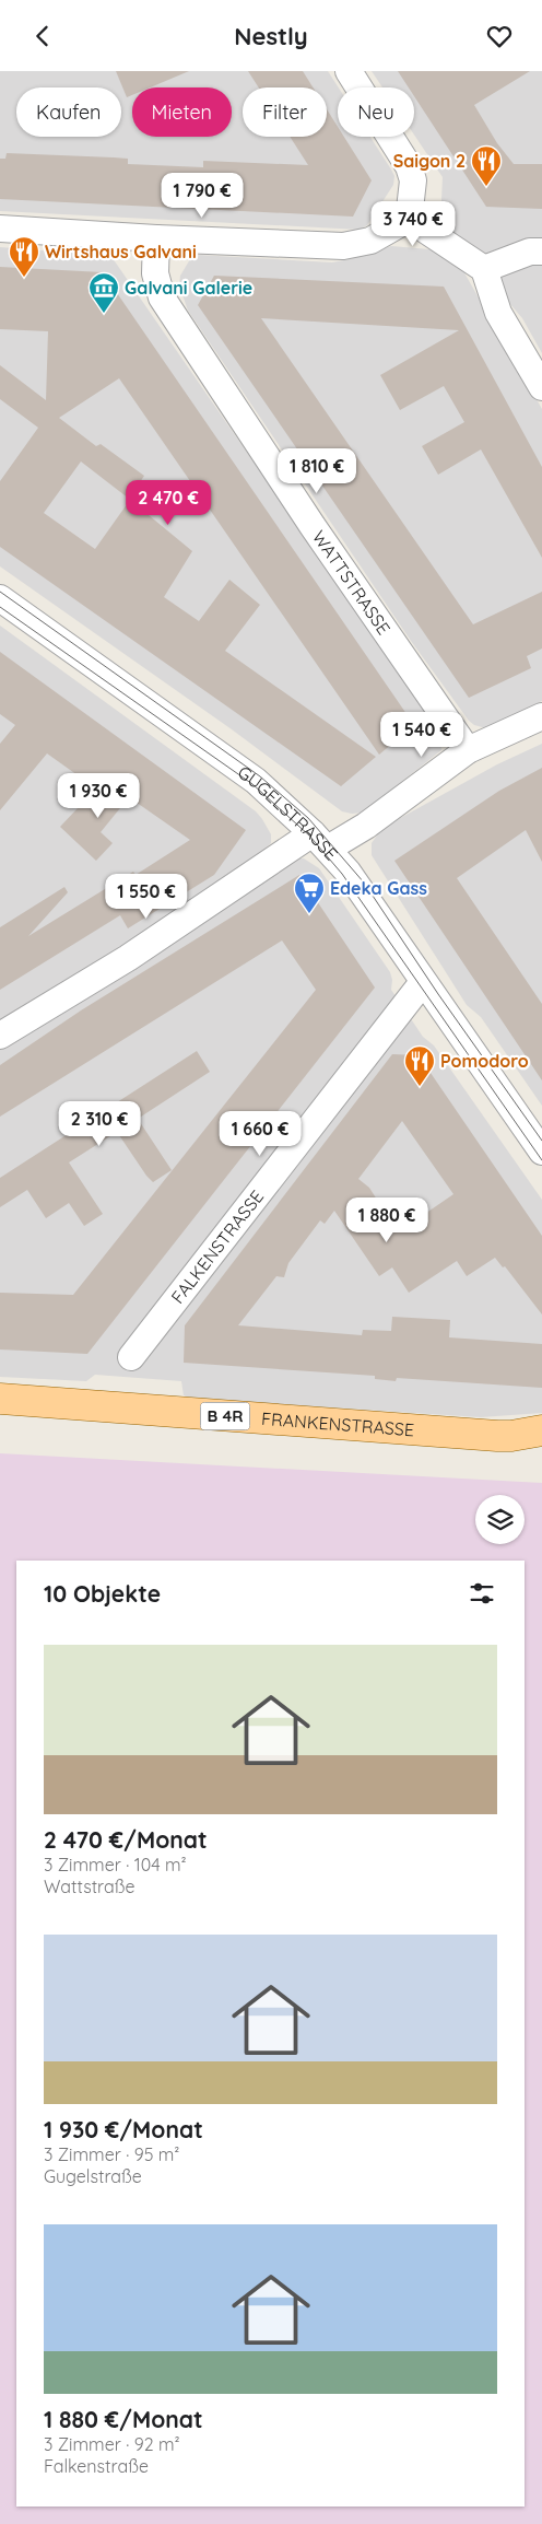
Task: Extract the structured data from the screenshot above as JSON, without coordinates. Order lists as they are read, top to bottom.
{
  "streets": {
    "main road": ["B 4R", "FRANKENSTRASSE"],
    "street": ["WATTSTRASSE", "GUGELSTRASSE", "FALKENSTRASSE"]
  },
  "crossings": [
    ["GUGELSTRASSE", "FALKENSTRASSE"]
  ],
  "places": {
    "restaurant": ["Saigon 2", "Wirtshaus Galvani", "Pomodoro"],
    "museum": ["Galvani Galerie"],
    "supermarket": ["Edeka Gass"]
  },
  "page": {
    "header": "Nestly",
    "chip": [
      "Kaufen",
      "Mieten",
      "Filter",
      "Neu"
    ],
    "price": [
      "1 790 €",
      "3 740 €",
      "1 810 €",
      "2 470 €",
      "1 540 €",
      "1 930 €",
      "1 550 €",
      "2 310 €",
      "1 660 €",
      "1 880 €"
    ],
    "heading": "10 Objekte",
    "list": [
      {
        "name": "2 470 €/Monat",
        "note": "3 Zimmer · 104 m² · Wattstraße"
      },
      {
        "name": "1 930 €/Monat",
        "note": "3 Zimmer · 95 m² · Gugelstraße"
      },
      {
        "name": "1 880 €/Monat",
        "note": "3 Zimmer · 92 m² · Falkenstraße"
      }
    ]
  }
}
